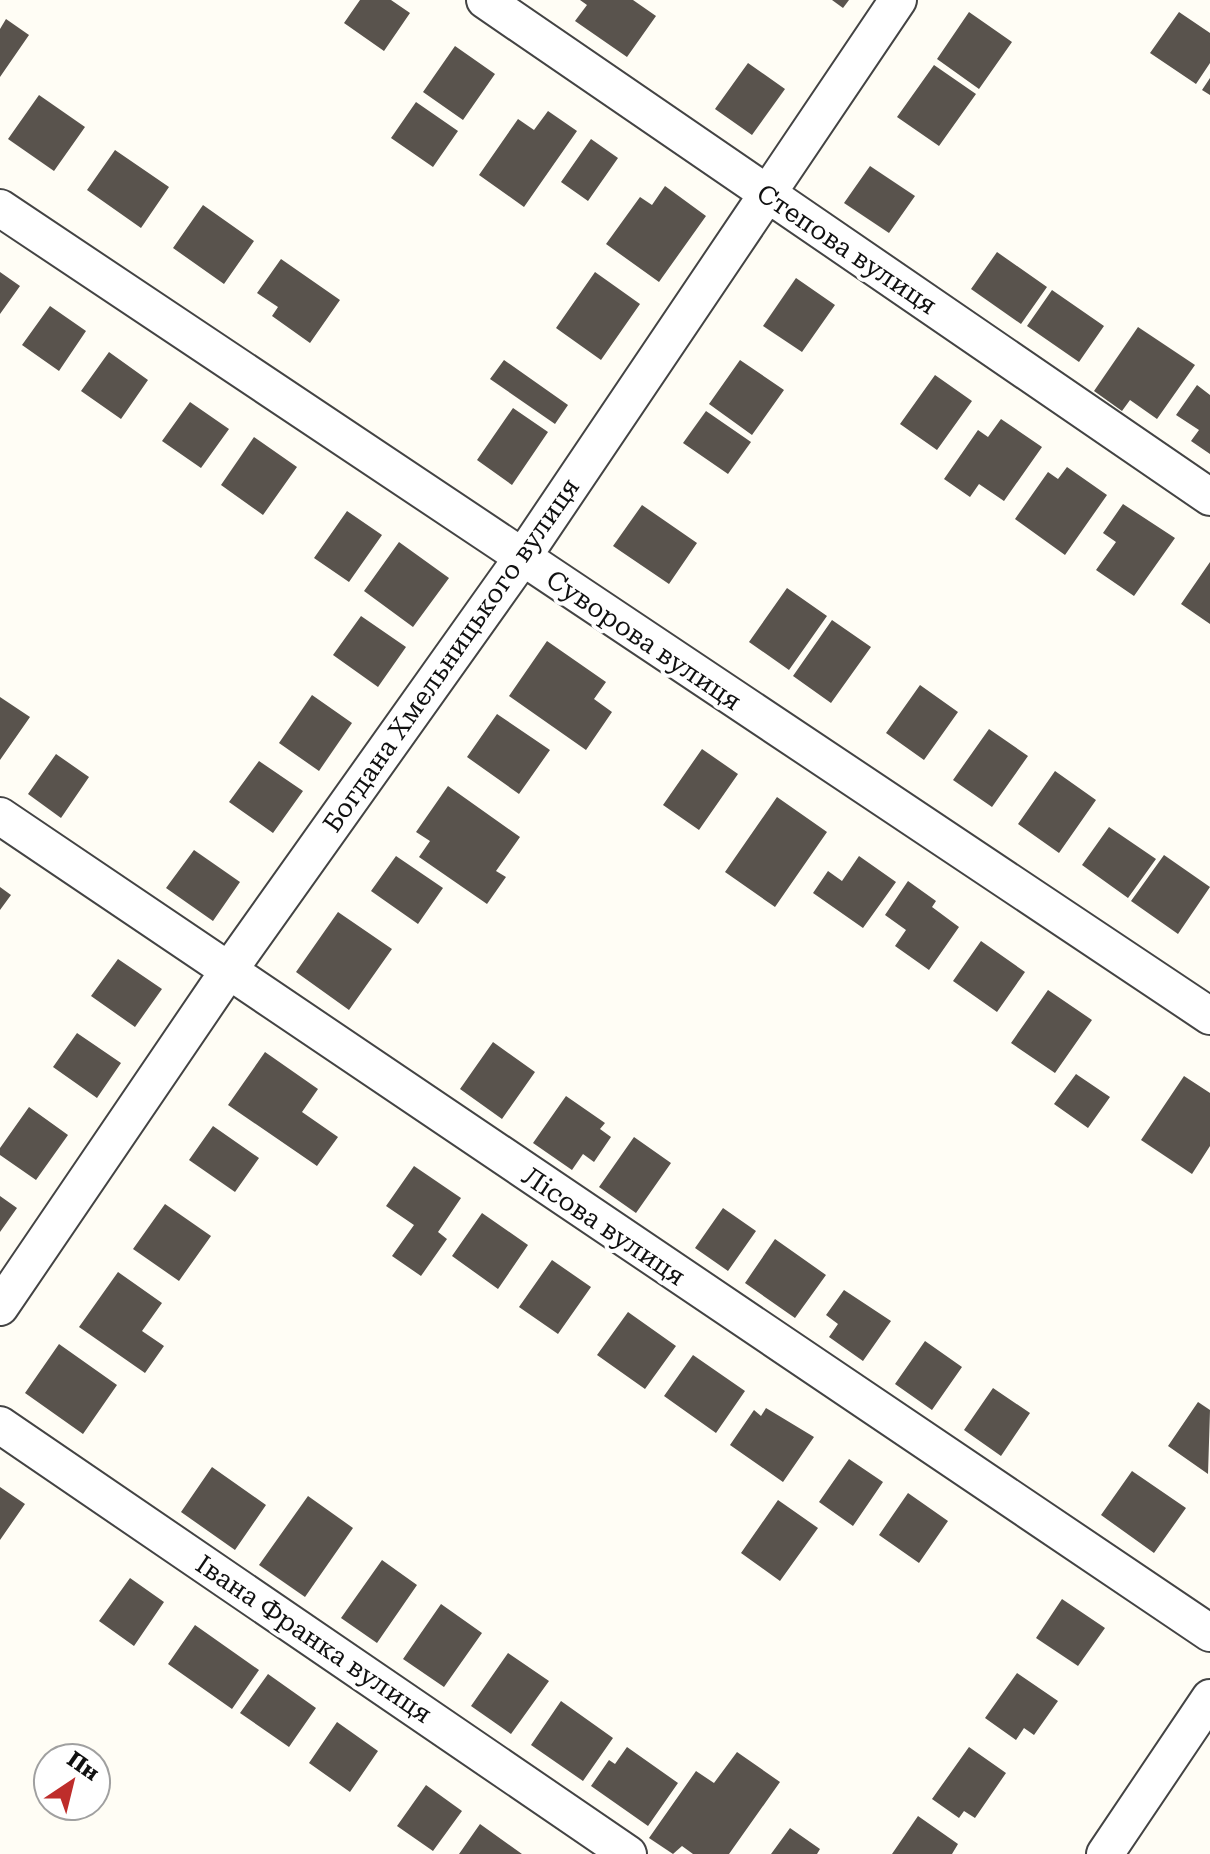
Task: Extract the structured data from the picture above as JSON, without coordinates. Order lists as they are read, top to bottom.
{
  "streets": {
    "street": [
      "Степова вулиця",
      "Суворова вулиця",
      "Богдана Хмельницького вулиця",
      "Лісова вулиця",
      "Івана Франка вулиця"
    ]
  },
  "crossings": [
    ["Степова вулиця", "Богдана Хмельницького вулиця"],
    ["Суворова вулиця", "Богдана Хмельницького вулиця"],
    ["Богдана Хмельницького вулиця", "Лісова вулиця"]
  ],
  "north": "top right"
}
